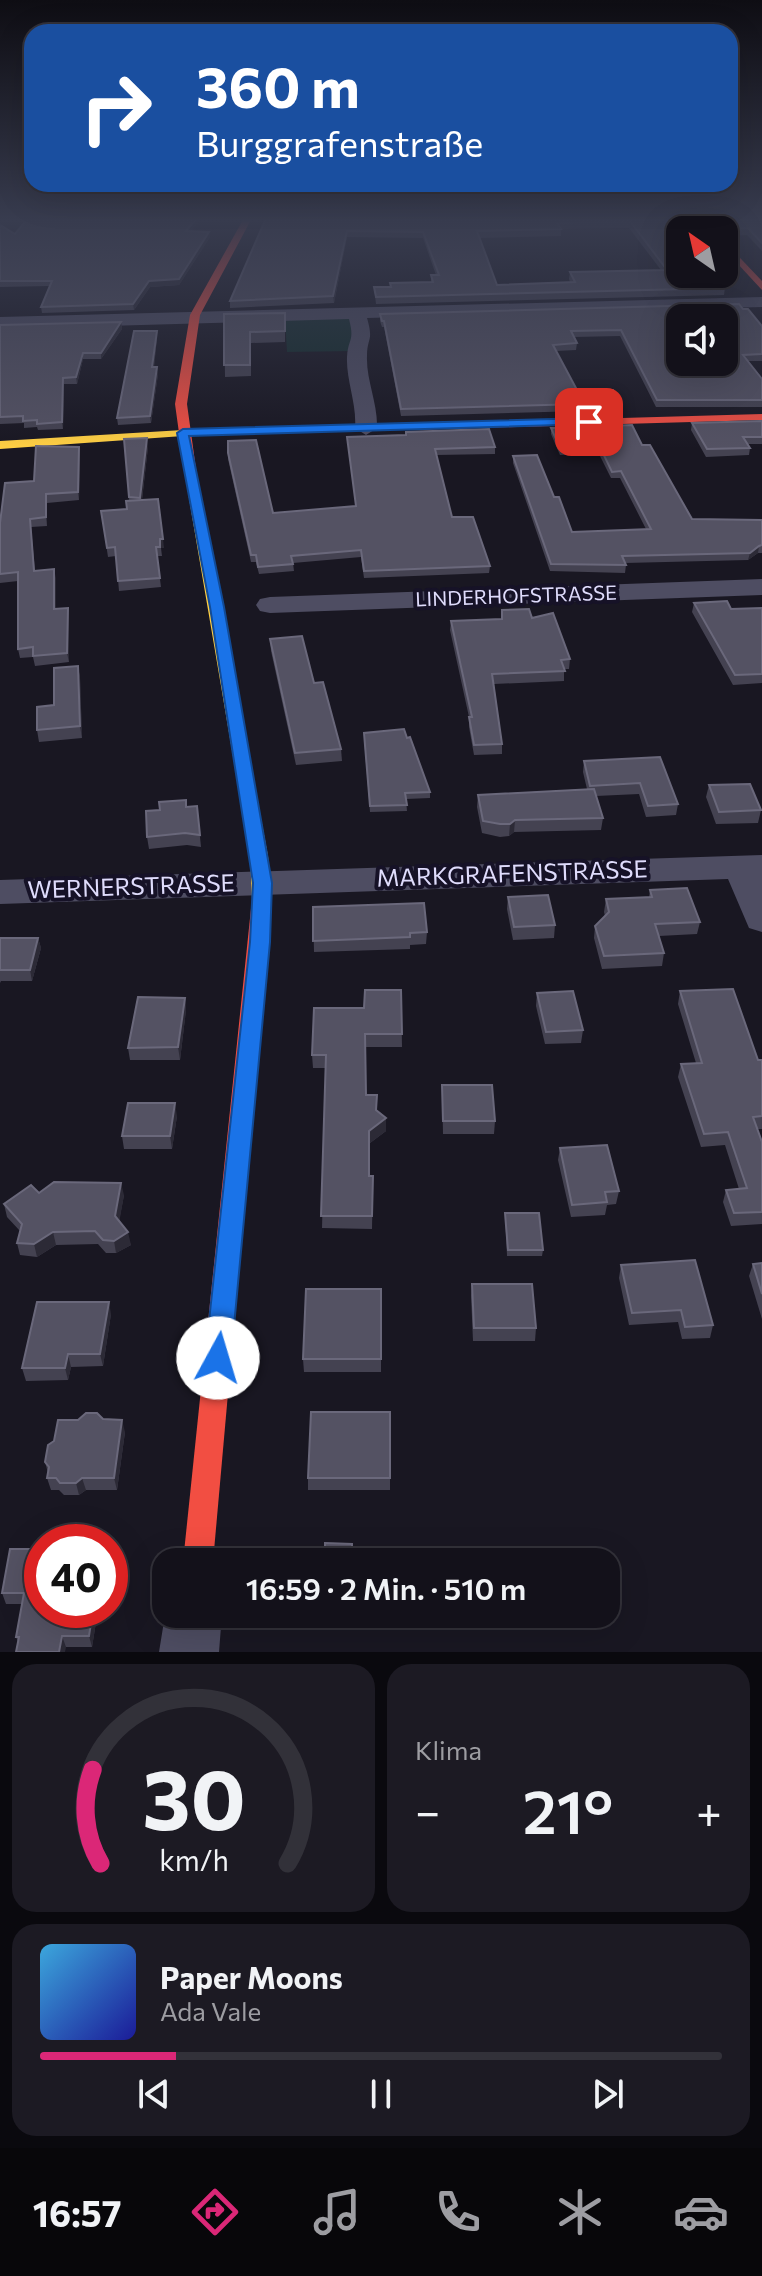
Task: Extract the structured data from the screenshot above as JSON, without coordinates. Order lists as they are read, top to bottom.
{
  "streets": {
    "street": ["LINDERHOFSTRASSE", "MARKGRAFENSTRASSE", "WERNERSTRASSE"]
  },
  "crossings": [
    ["MARKGRAFENSTRASSE", "WERNERSTRASSE"]
  ],
  "north": "top left",
  "page": {
    "turn": ["360 m", "Burggrafenstraße"],
    "limit": "40",
    "trip": "16:59 · 2 Min. · 510 m",
    "tile": "Klima",
    "heat": ["−", "21°", "+"],
    "song": ["Paper Moons", "Ada Vale"],
    "tabs": "16:57",
    "gauge": ["30", "km/h"]
  }
}
